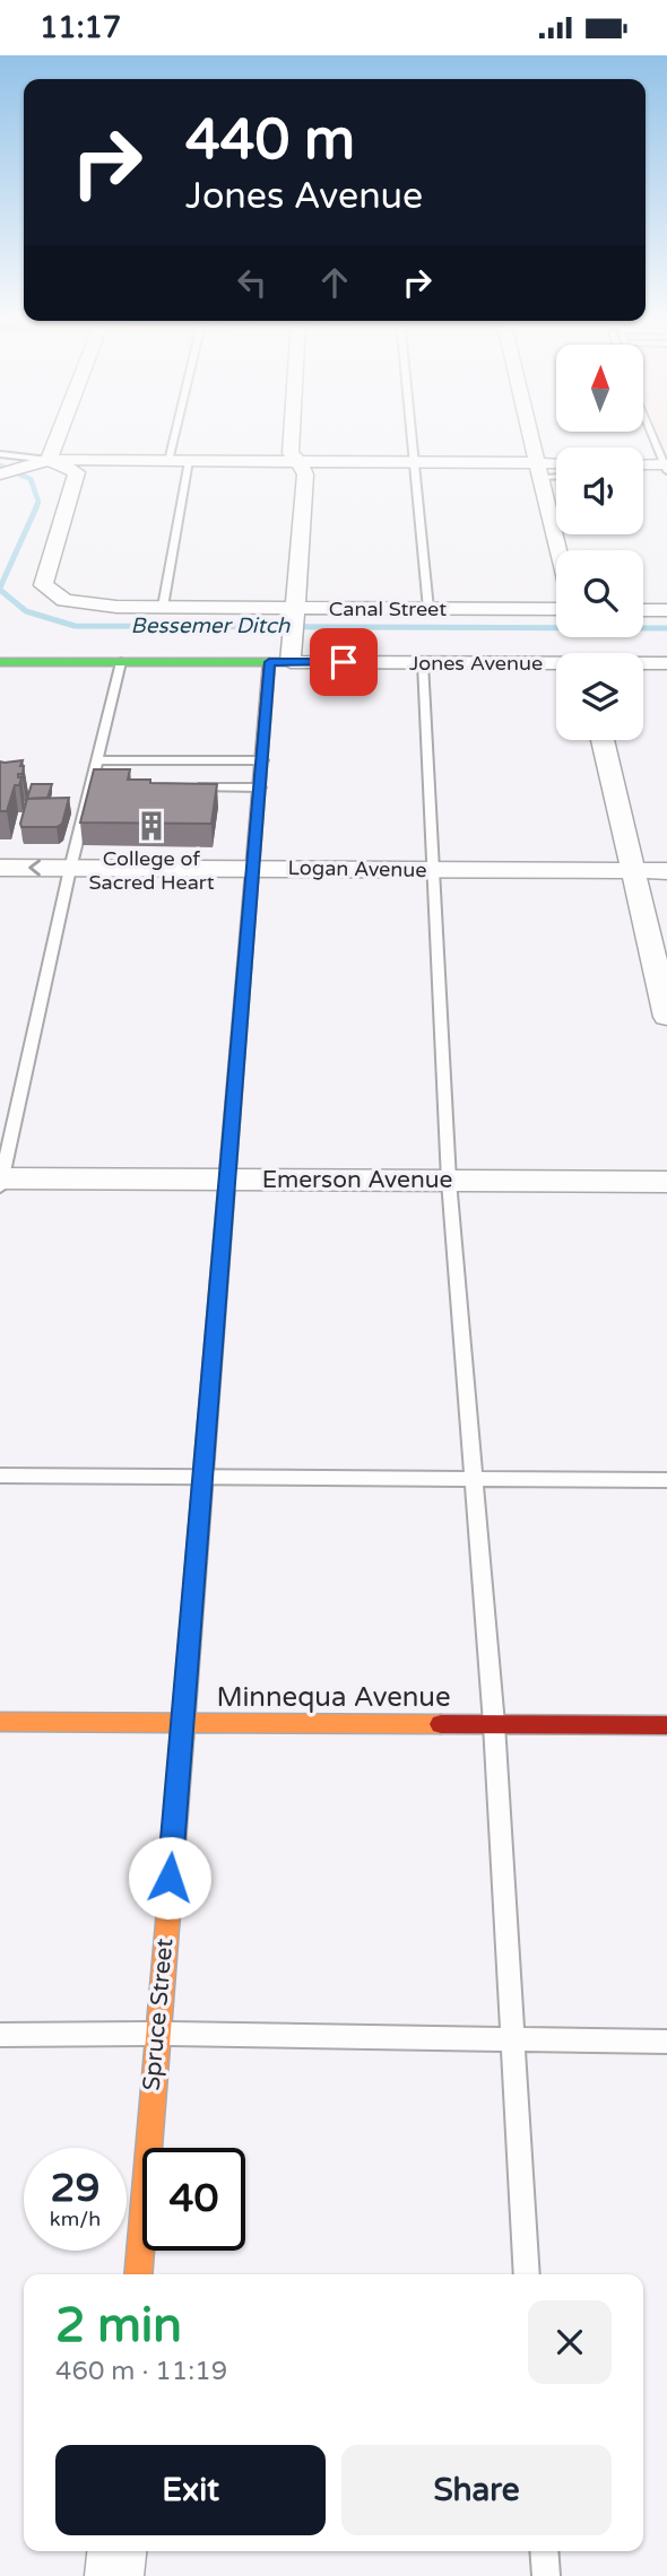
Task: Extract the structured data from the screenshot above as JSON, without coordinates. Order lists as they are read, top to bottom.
{
  "streets": {
    "street": [
      "Canal Street",
      "Jones Avenue",
      "Logan Avenue",
      "Emerson Avenue",
      "Minnequa Avenue",
      "Spruce Street"
    ]
  },
  "crossings": [
    ["Jones Avenue", "Spruce Street"],
    ["Logan Avenue", "Spruce Street"],
    ["Emerson Avenue", "Spruce Street"],
    ["Minnequa Avenue", "Spruce Street"]
  ],
  "water": ["Bessemer Ditch"],
  "places": {
    "building": ["College of Sacred Heart"]
  },
  "north": "top",
  "page": {
    "status": "11:17",
    "turn": ["440 m", "Jones Avenue"],
    "speed": "29 km/h",
    "limit": "40",
    "heading": ["2 min", "460 m · 11:19"],
    "buttons": ["Exit", "Share"]
  }
}
